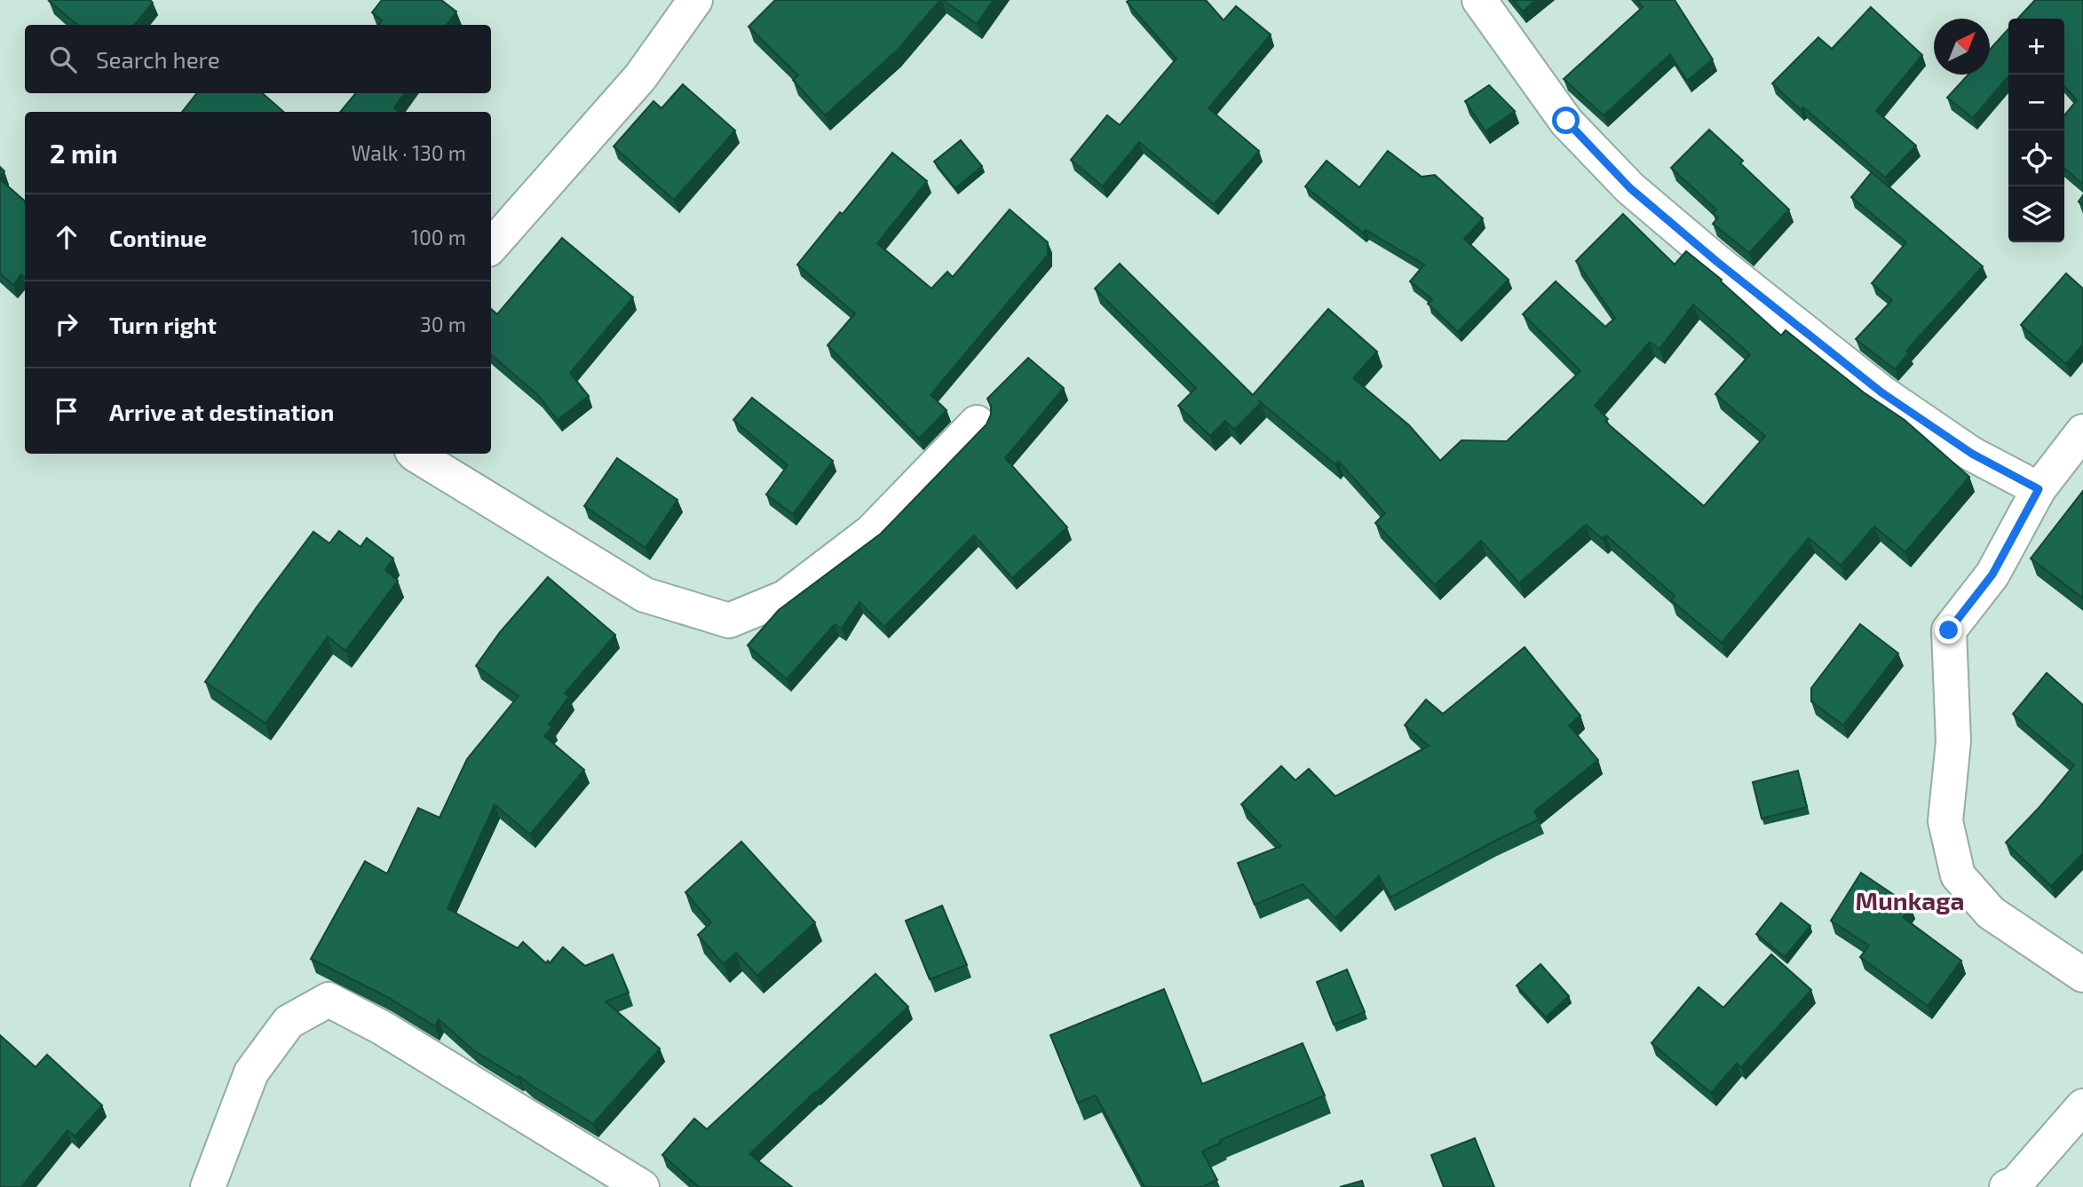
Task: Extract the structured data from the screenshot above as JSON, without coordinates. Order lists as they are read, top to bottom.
{
  "districts": ["Munkaga"],
  "north": "top right",
  "page": {
    "map_buttons": ["+", "−"],
    "search": "Search here",
    "heading": ["2 min", "Walk · 130 m"],
    "list": [
      ["Continue", "100 m"],
      ["Turn right", "30 m"],
      "Arrive at destination"
    ]
  }
}
